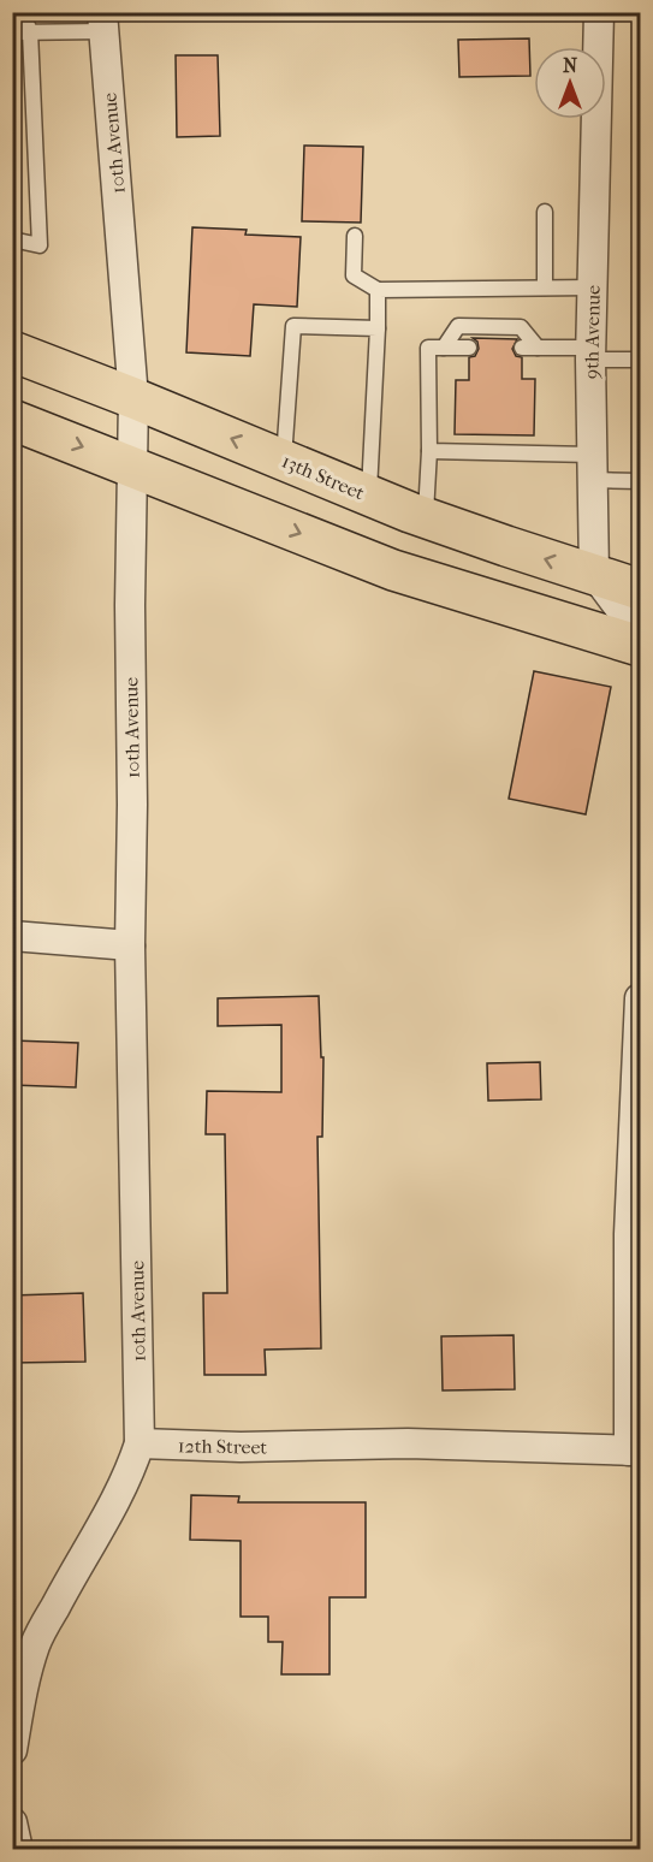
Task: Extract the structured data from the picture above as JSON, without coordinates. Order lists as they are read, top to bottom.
{
  "streets": {
    "main road": ["13th Street"],
    "street": ["10th Avenue", "9th Avenue", "12th Street"]
  },
  "crossings": [
    ["10th Avenue", "13th Street"],
    ["10th Avenue", "12th Street"],
    ["9th Avenue", "13th Street"]
  ],
  "north": "top"
}
